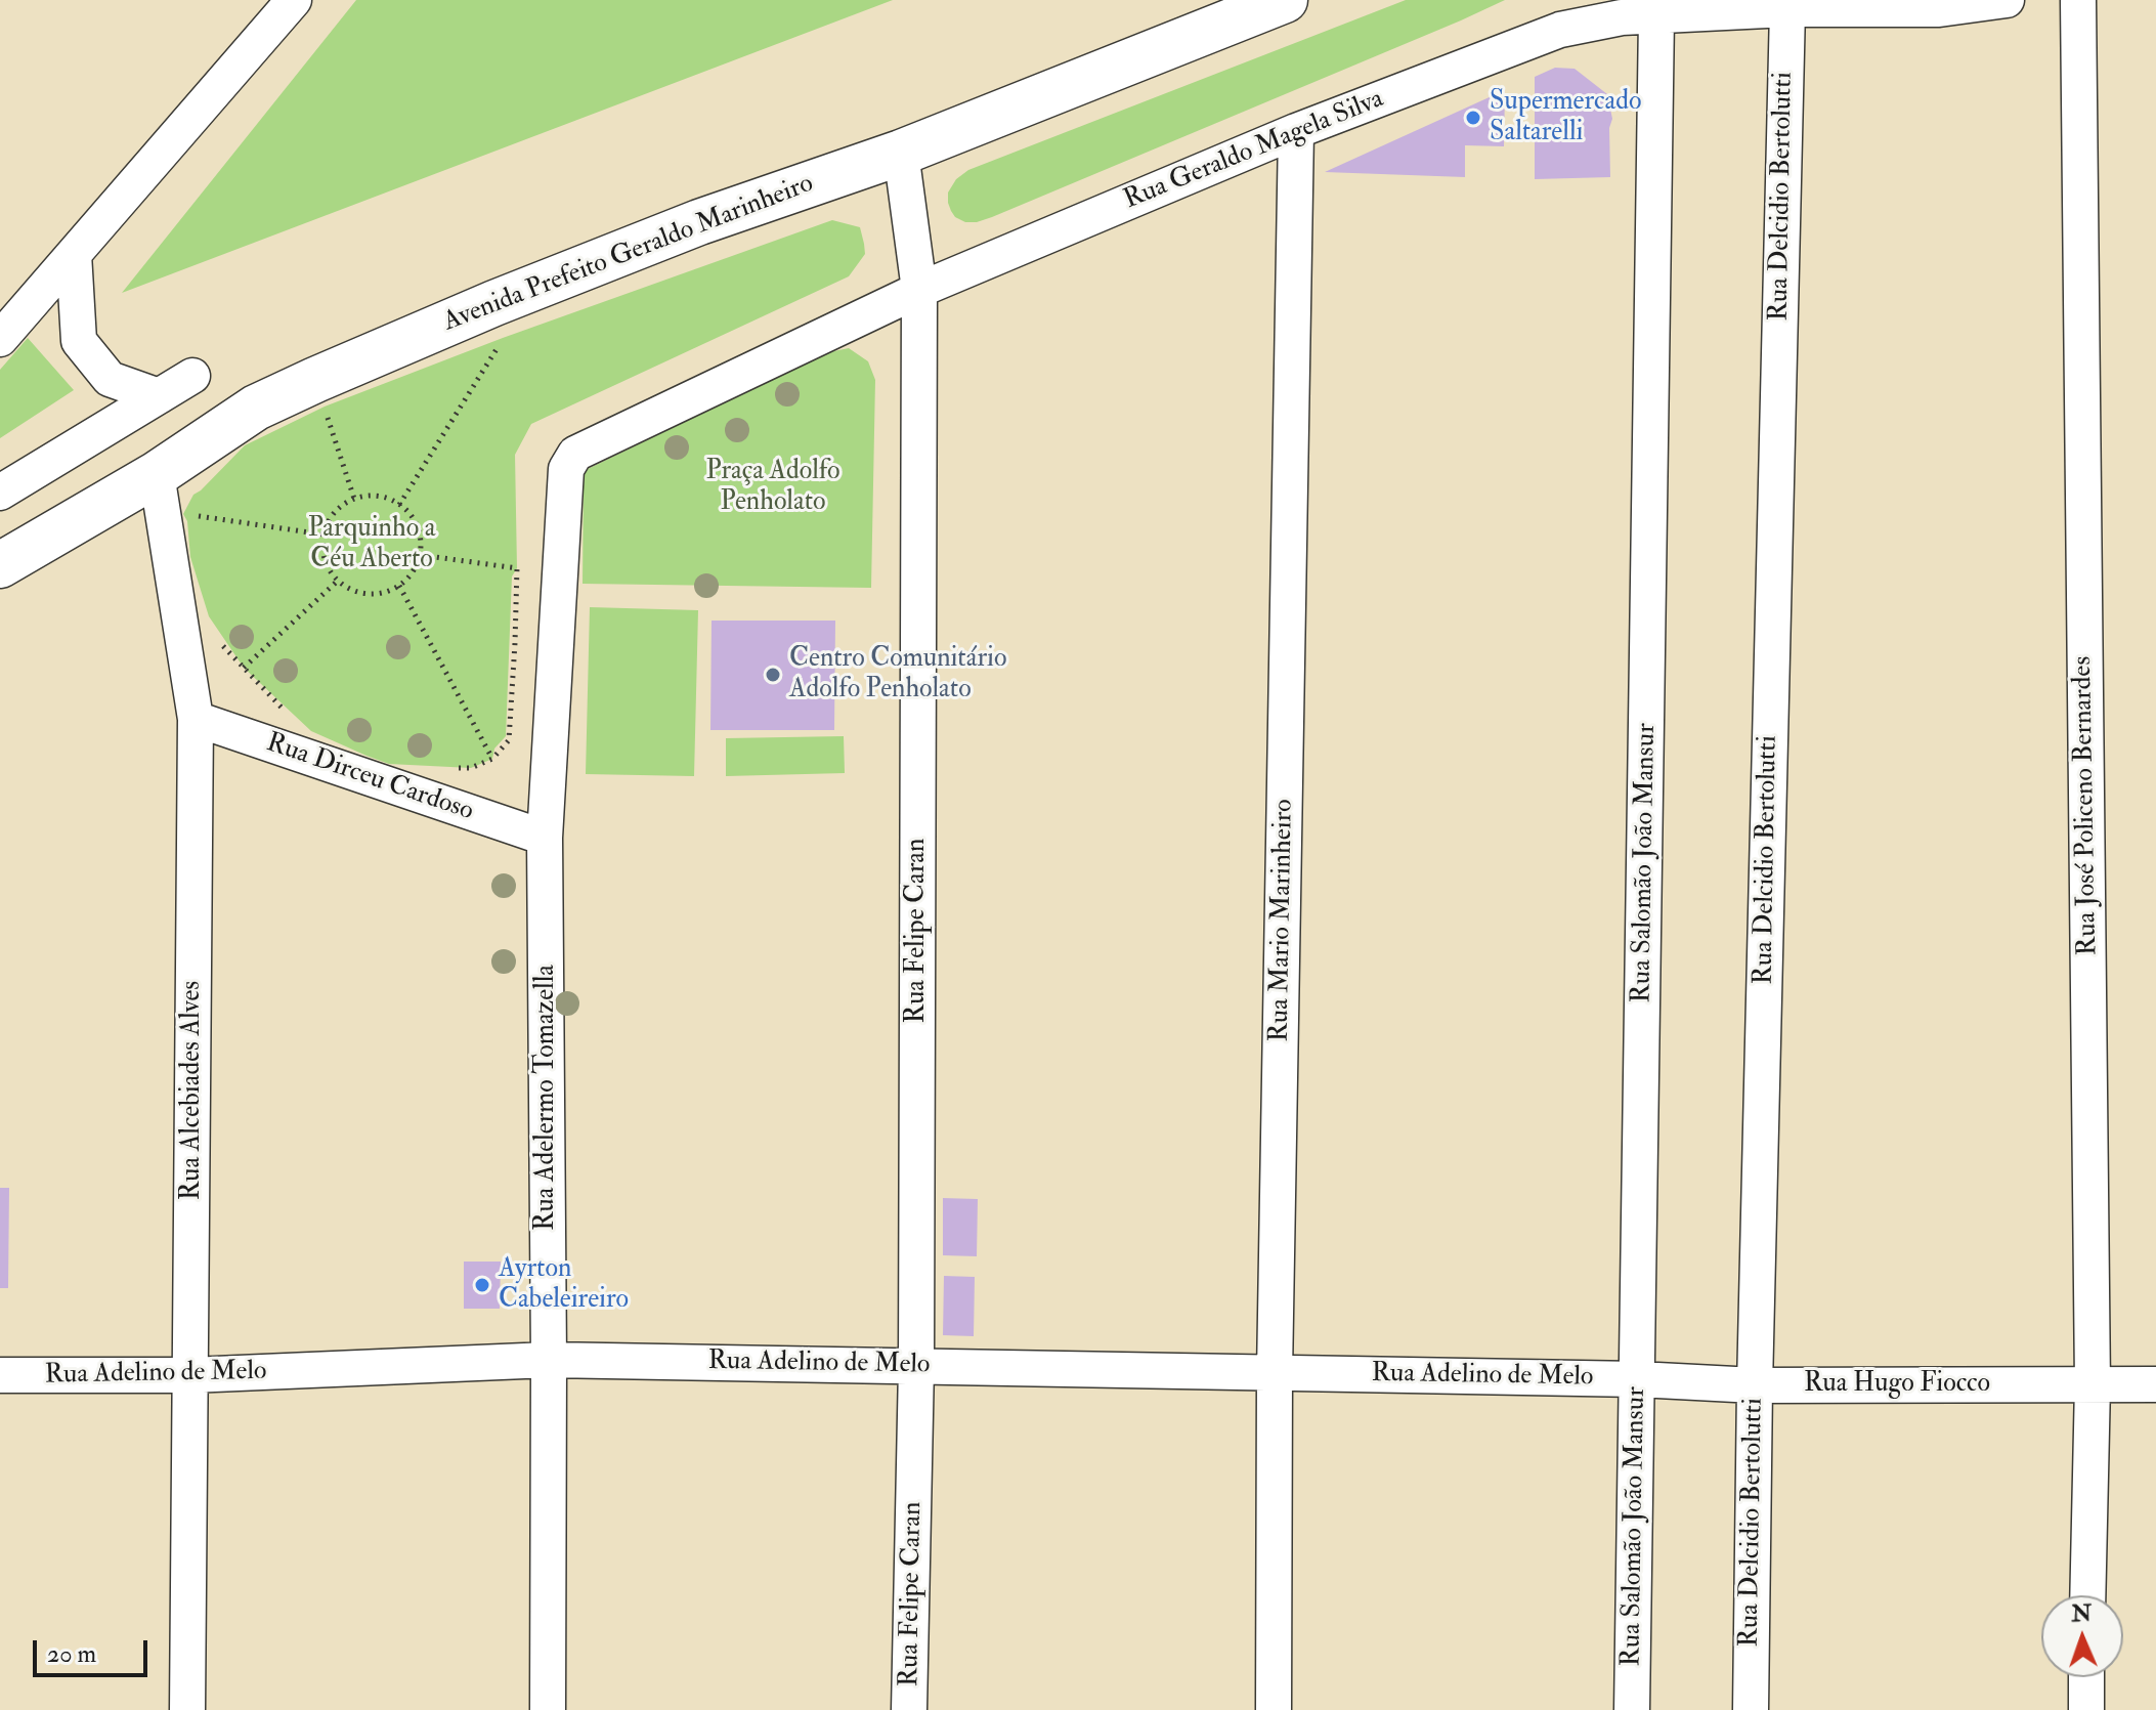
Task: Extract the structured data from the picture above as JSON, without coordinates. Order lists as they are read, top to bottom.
{
  "streets": {
    "main road": ["Avenida Prefeito Geraldo Marinheiro"],
    "street": [
      "Rua Geraldo Magela Silva",
      "Rua Delcidio Bertolutti",
      "Rua Dirceu Cardoso",
      "Rua José Policeno Bernardes",
      "Rua Salomão João Mansur",
      "Rua Mario Marinheiro",
      "Rua Felipe Caran",
      "Rua Alcebiades Alves",
      "Rua Adelermo Tomazella",
      "Rua Adelino de Melo",
      "Rua Hugo Fiocco"
    ]
  },
  "crossings": [
    ["Rua Geraldo Magela Silva", "Rua Delcidio Bertolutti"],
    ["Rua Geraldo Magela Silva", "Rua Salomão João Mansur"],
    ["Rua Geraldo Magela Silva", "Rua Mario Marinheiro"],
    ["Rua Geraldo Magela Silva", "Rua Felipe Caran"],
    ["Rua Geraldo Magela Silva", "Rua Adelermo Tomazella"],
    ["Rua Delcidio Bertolutti", "Rua Hugo Fiocco"],
    ["Avenida Prefeito Geraldo Marinheiro", "Rua Felipe Caran"],
    ["Avenida Prefeito Geraldo Marinheiro", "Rua Alcebiades Alves"],
    ["Rua Dirceu Cardoso", "Rua Alcebiades Alves"],
    ["Rua Dirceu Cardoso", "Rua Adelermo Tomazella"],
    ["Rua José Policeno Bernardes", "Rua Hugo Fiocco"],
    ["Rua Salomão João Mansur", "Rua Adelino de Melo"],
    ["Rua Salomão João Mansur", "Rua Hugo Fiocco"],
    ["Rua Mario Marinheiro", "Rua Adelino de Melo"],
    ["Rua Felipe Caran", "Rua Adelino de Melo"],
    ["Rua Alcebiades Alves", "Rua Adelino de Melo"],
    ["Rua Adelermo Tomazella", "Rua Adelino de Melo"],
    ["Rua Adelino de Melo", "Rua Hugo Fiocco"]
  ],
  "parks": ["Praça Adolfo Penholato", "Parquinho a Céu Aberto"],
  "places": ["Supermercado Saltarelli", "Centro Comunitário Adolfo Penholato", "Ayrton Cabeleireiro"],
  "scale_bar": "20 m",
  "north": "top"
}
